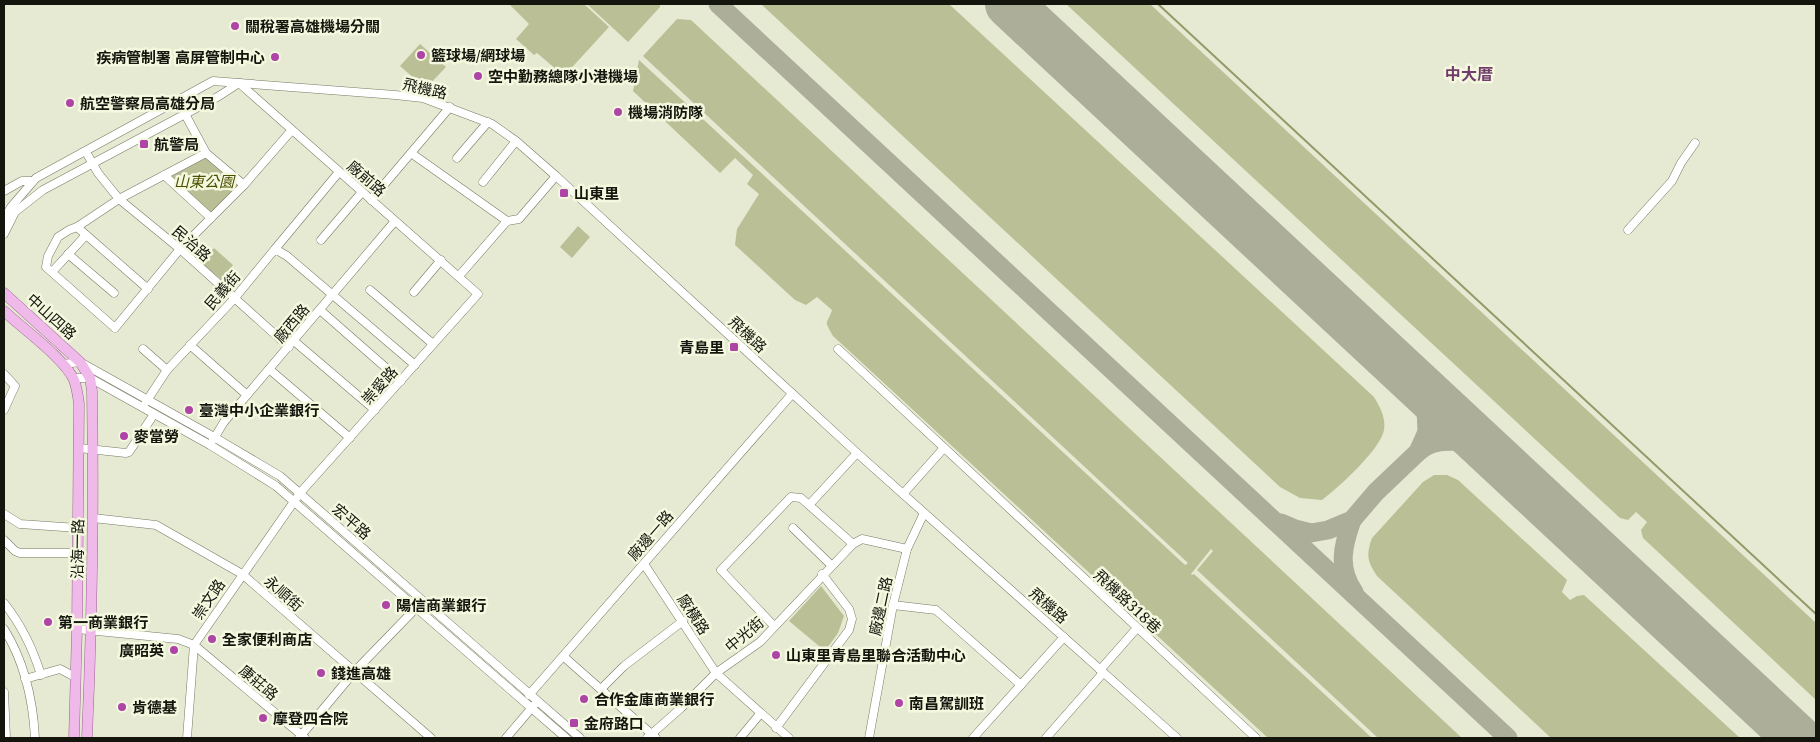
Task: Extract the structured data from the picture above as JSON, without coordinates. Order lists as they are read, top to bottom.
{
  "streets": {
    "main road": ["中山四路", "沿海一路"],
    "street": [
      "飛機路",
      "廠前路",
      "民治路",
      "民義街",
      "廠西路",
      "崇愛路",
      "宏平路",
      "廠邊一路",
      "永順街",
      "崇文路",
      "飛機路318巷",
      "廠邊二路",
      "廠橫路",
      "中光街",
      "康莊路"
    ]
  },
  "crossings": [
    ["飛機路", "廠前路"],
    ["飛機路", "民治路"],
    ["飛機路", "廠邊一路"],
    ["飛機路", "廠邊二路"],
    ["廠前路", "民義街"],
    ["廠前路", "廠西路"],
    ["廠前路", "崇愛路"],
    ["民治路", "民義街"],
    ["民治路", "廠西路"],
    ["民治路", "崇愛路"],
    ["民義街", "宏平路"],
    ["中山四路", "宏平路"],
    ["中山四路", "沿海一路"],
    ["廠西路", "宏平路"],
    ["崇愛路", "宏平路"],
    ["崇愛路", "崇文路"],
    ["宏平路", "廠邊一路"],
    ["宏平路", "沿海一路"],
    ["宏平路", "崇文路"],
    ["廠邊一路", "廠橫路"],
    ["沿海一路", "永順街"],
    ["沿海一路", "康莊路"],
    ["永順街", "崇文路"],
    ["崇文路", "康莊路"],
    ["廠橫路", "中光街"]
  ],
  "districts": ["中大厝"],
  "parks": ["山東公園"],
  "places": {
    "other": [
      "關稅署高雄機場分關",
      "籃球場/網球場",
      "疾病管制署 高屏管制中心",
      "空中勤務總隊小港機場",
      "航空警察局高雄分局",
      "機場消防隊",
      "臺灣中小企業銀行",
      "麥當勞",
      "陽信商業銀行",
      "第一商業銀行",
      "全家便利商店",
      "廣昭英",
      "山東里青島里聯合活動中心",
      "錢進高雄",
      "合作金庫商業銀行",
      "南昌駕訓班",
      "肯德基",
      "摩登四合院"
    ],
    "transit": [
      "航警局",
      "山東里",
      "青島里",
      "金府路口"
    ]
  }
}
